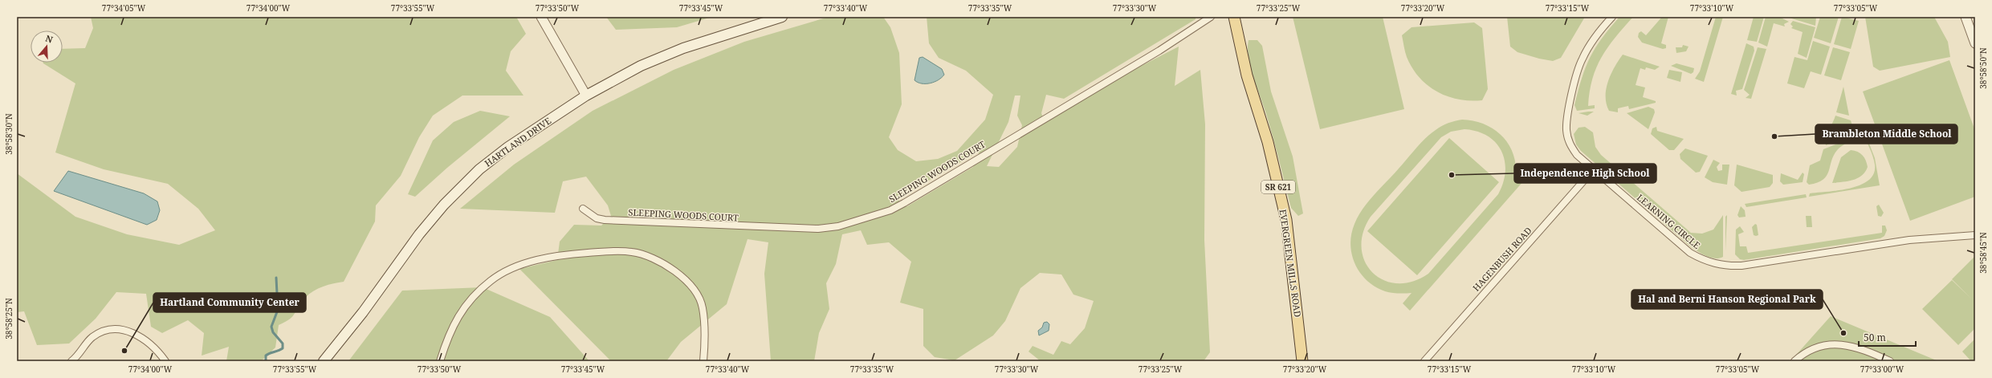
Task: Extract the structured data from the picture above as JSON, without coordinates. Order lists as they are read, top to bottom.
{
  "streets": {
    "main road": ["HARTLAND DRIVE", "SR 621", "EVERGREEN MILLS ROAD"],
    "street": ["SLEEPING WOODS COURT", "LEARNING CIRCLE", "HAGENBUSH ROAD"]
  },
  "crossings": [
    ["LEARNING CIRCLE", "HAGENBUSH ROAD"]
  ],
  "places": [
    "Brambleton Middle School",
    "Independence High School",
    "Hal and Berni Hanson Regional Park",
    "Hartland Community Center"
  ],
  "scale_bar": "50 m",
  "north": "top",
  "coordinates": [
    "77°34'05\"W",
    "77°34'00\"W",
    "77°33'55\"W",
    "77°33'50\"W",
    "77°33'45\"W",
    "77°33'40\"W",
    "77°33'35\"W",
    "77°33'30\"W",
    "77°33'25\"W",
    "77°33'20\"W",
    "77°33'15\"W",
    "77°33'10\"W",
    "77°33'05\"W",
    "38°58'50\"N",
    "38°58'30\"N",
    "38°58'45\"N",
    "38°58'25\"N",
    "77°33'00\"W"
  ]
}
